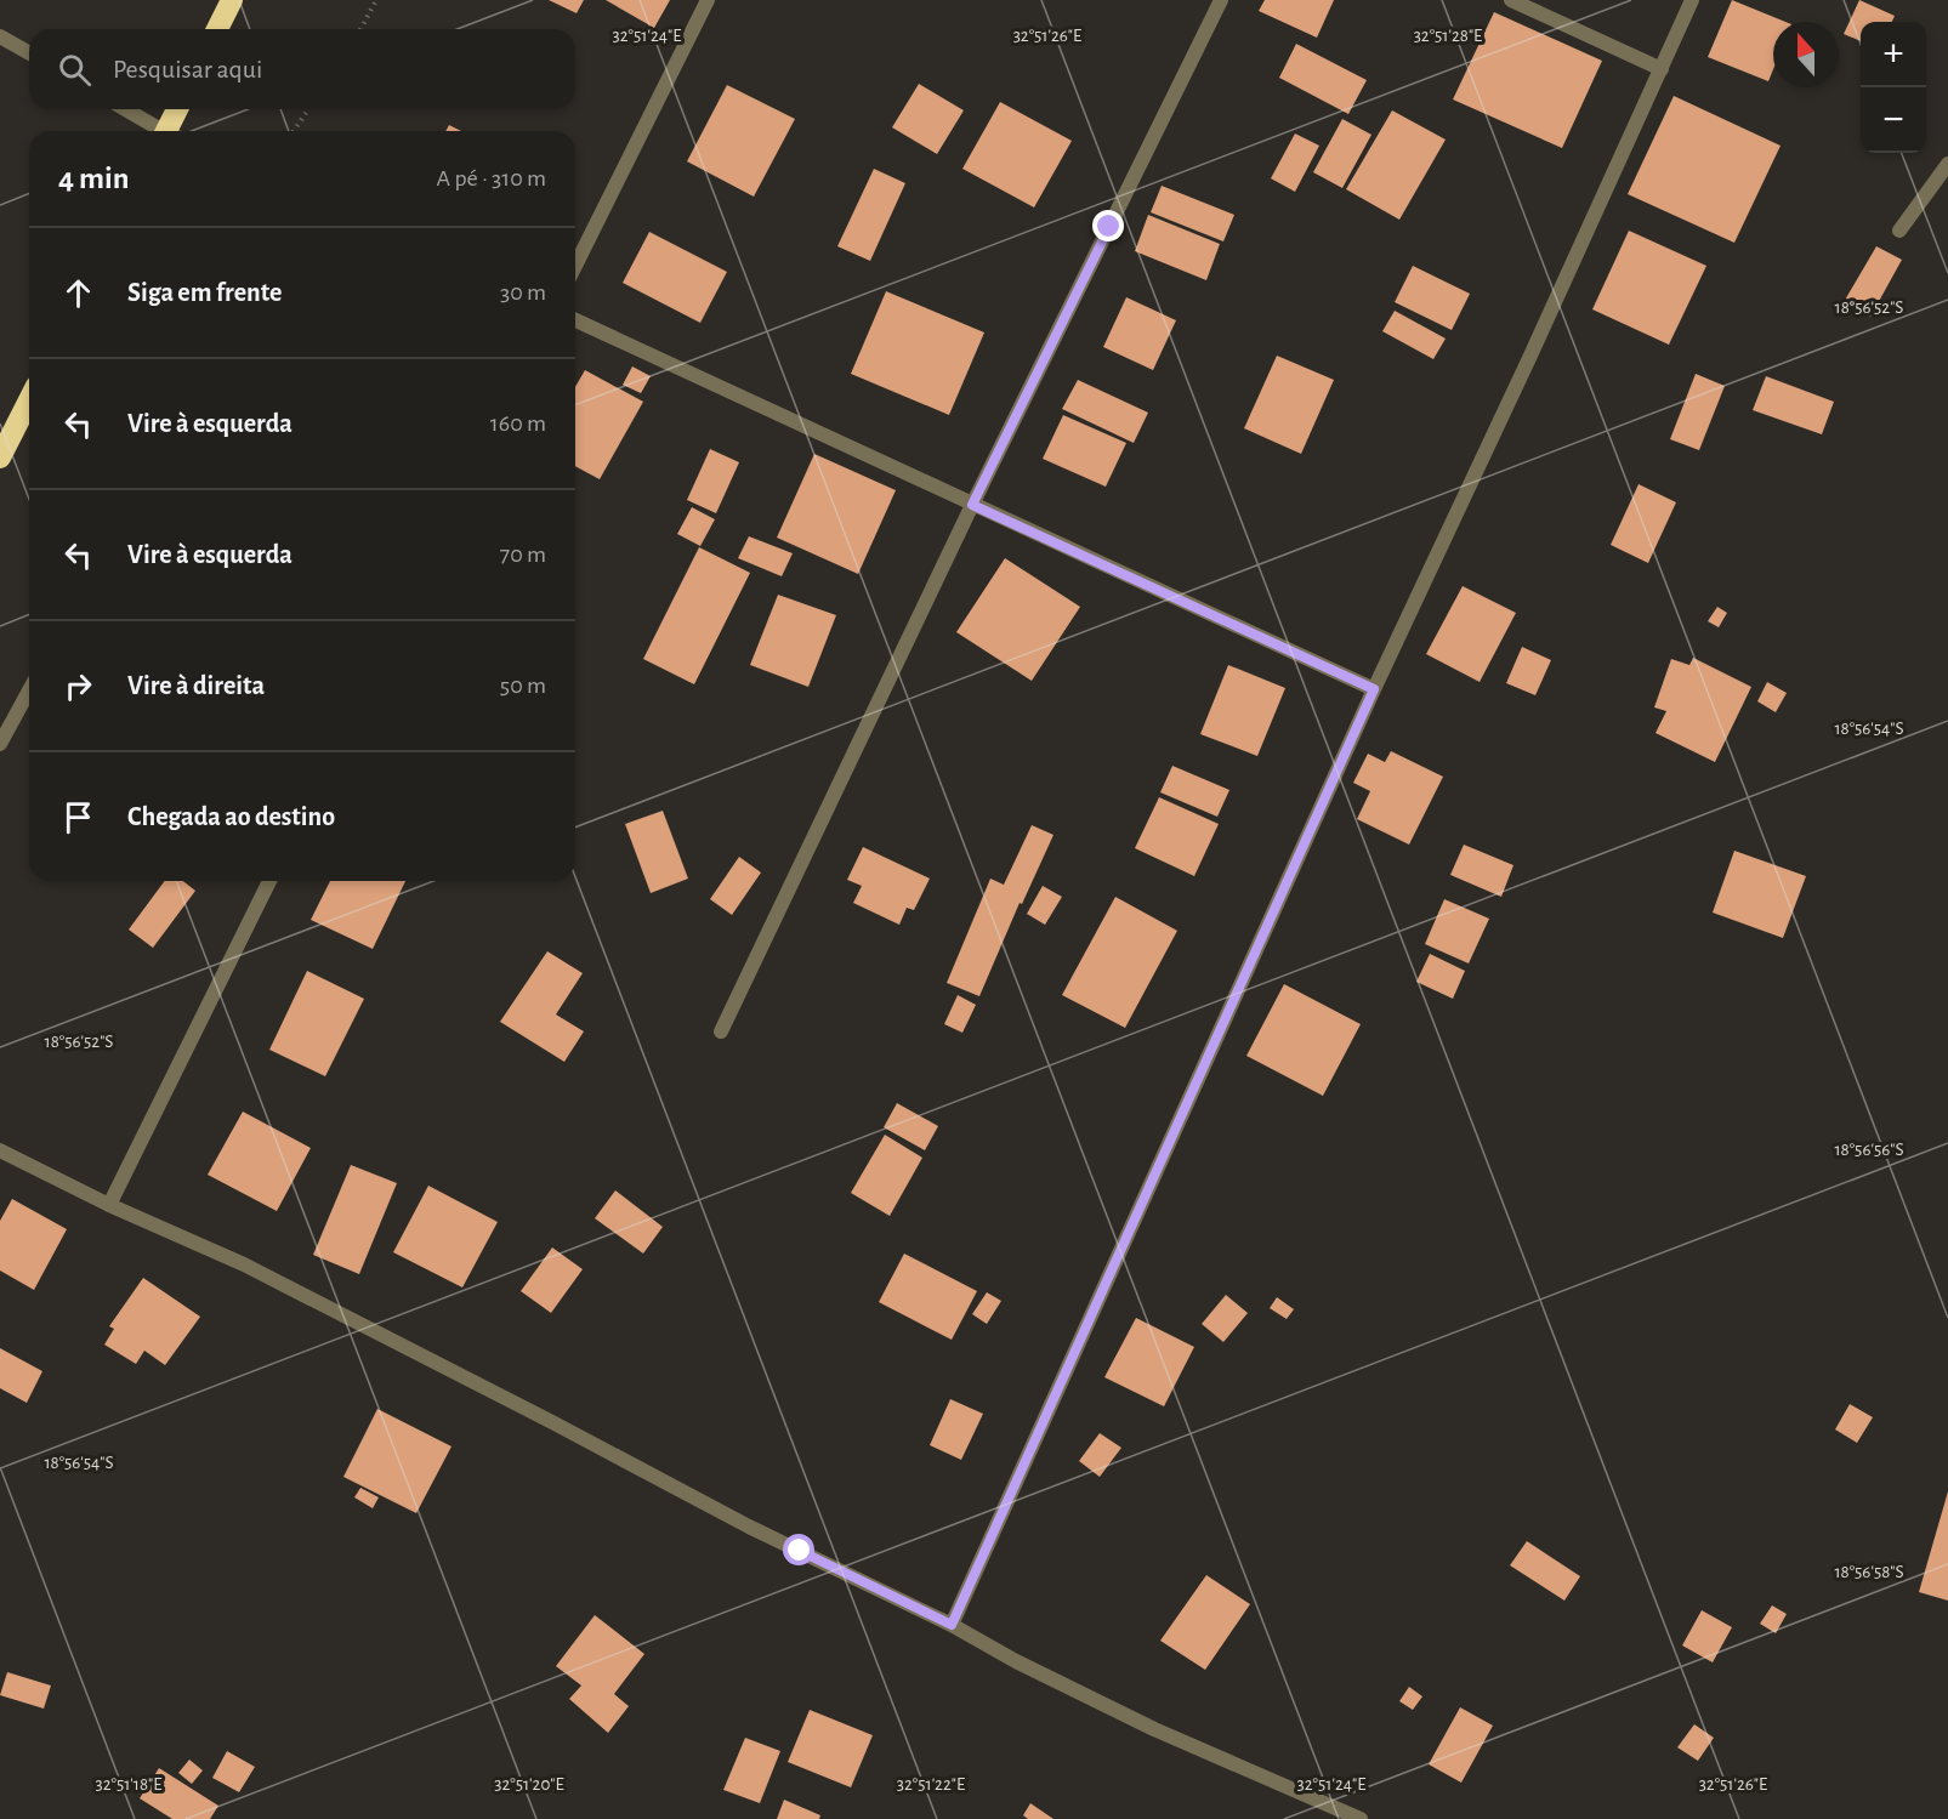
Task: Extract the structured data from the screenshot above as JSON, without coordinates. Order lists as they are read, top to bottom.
{
  "north": "top",
  "page": {
    "map_buttons": ["+", "−"],
    "search": "Pesquisar aqui",
    "heading": ["4 min", "A pé · 310 m"],
    "list": [
      ["Siga em frente", "30 m"],
      ["Vire à esquerda", "160 m"],
      ["Vire à esquerda", "70 m"],
      ["Vire à direita", "50 m"],
      "Chegada ao destino"
    ]
  },
  "coordinates": [
    "32°51'24\"E",
    "32°51'26\"E",
    "32°51'28\"E",
    "18°56'52\"S",
    "18°56'54\"S",
    "18°56'56\"S",
    "18°56'58\"S",
    "32°51'18\"E",
    "32°51'20\"E",
    "32°51'22\"E"
  ]
}
